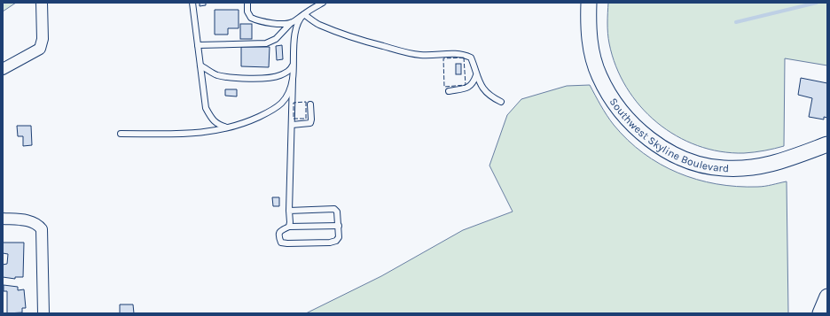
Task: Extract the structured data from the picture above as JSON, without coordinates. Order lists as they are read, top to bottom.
{
  "streets": {
    "main road": ["Southwest Skyline Boulevard"]
  }
}
